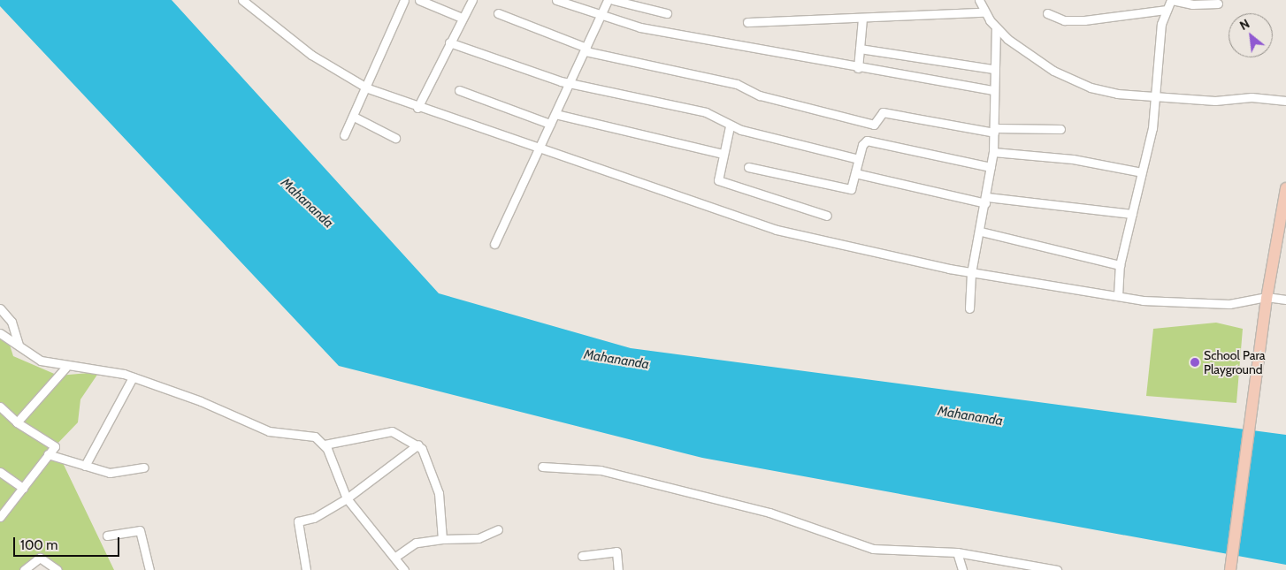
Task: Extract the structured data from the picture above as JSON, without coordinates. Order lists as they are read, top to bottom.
{
  "water": ["Mahananda"],
  "places": ["School Para Playground"],
  "scale_bar": "100 m",
  "north": "top left"
}
